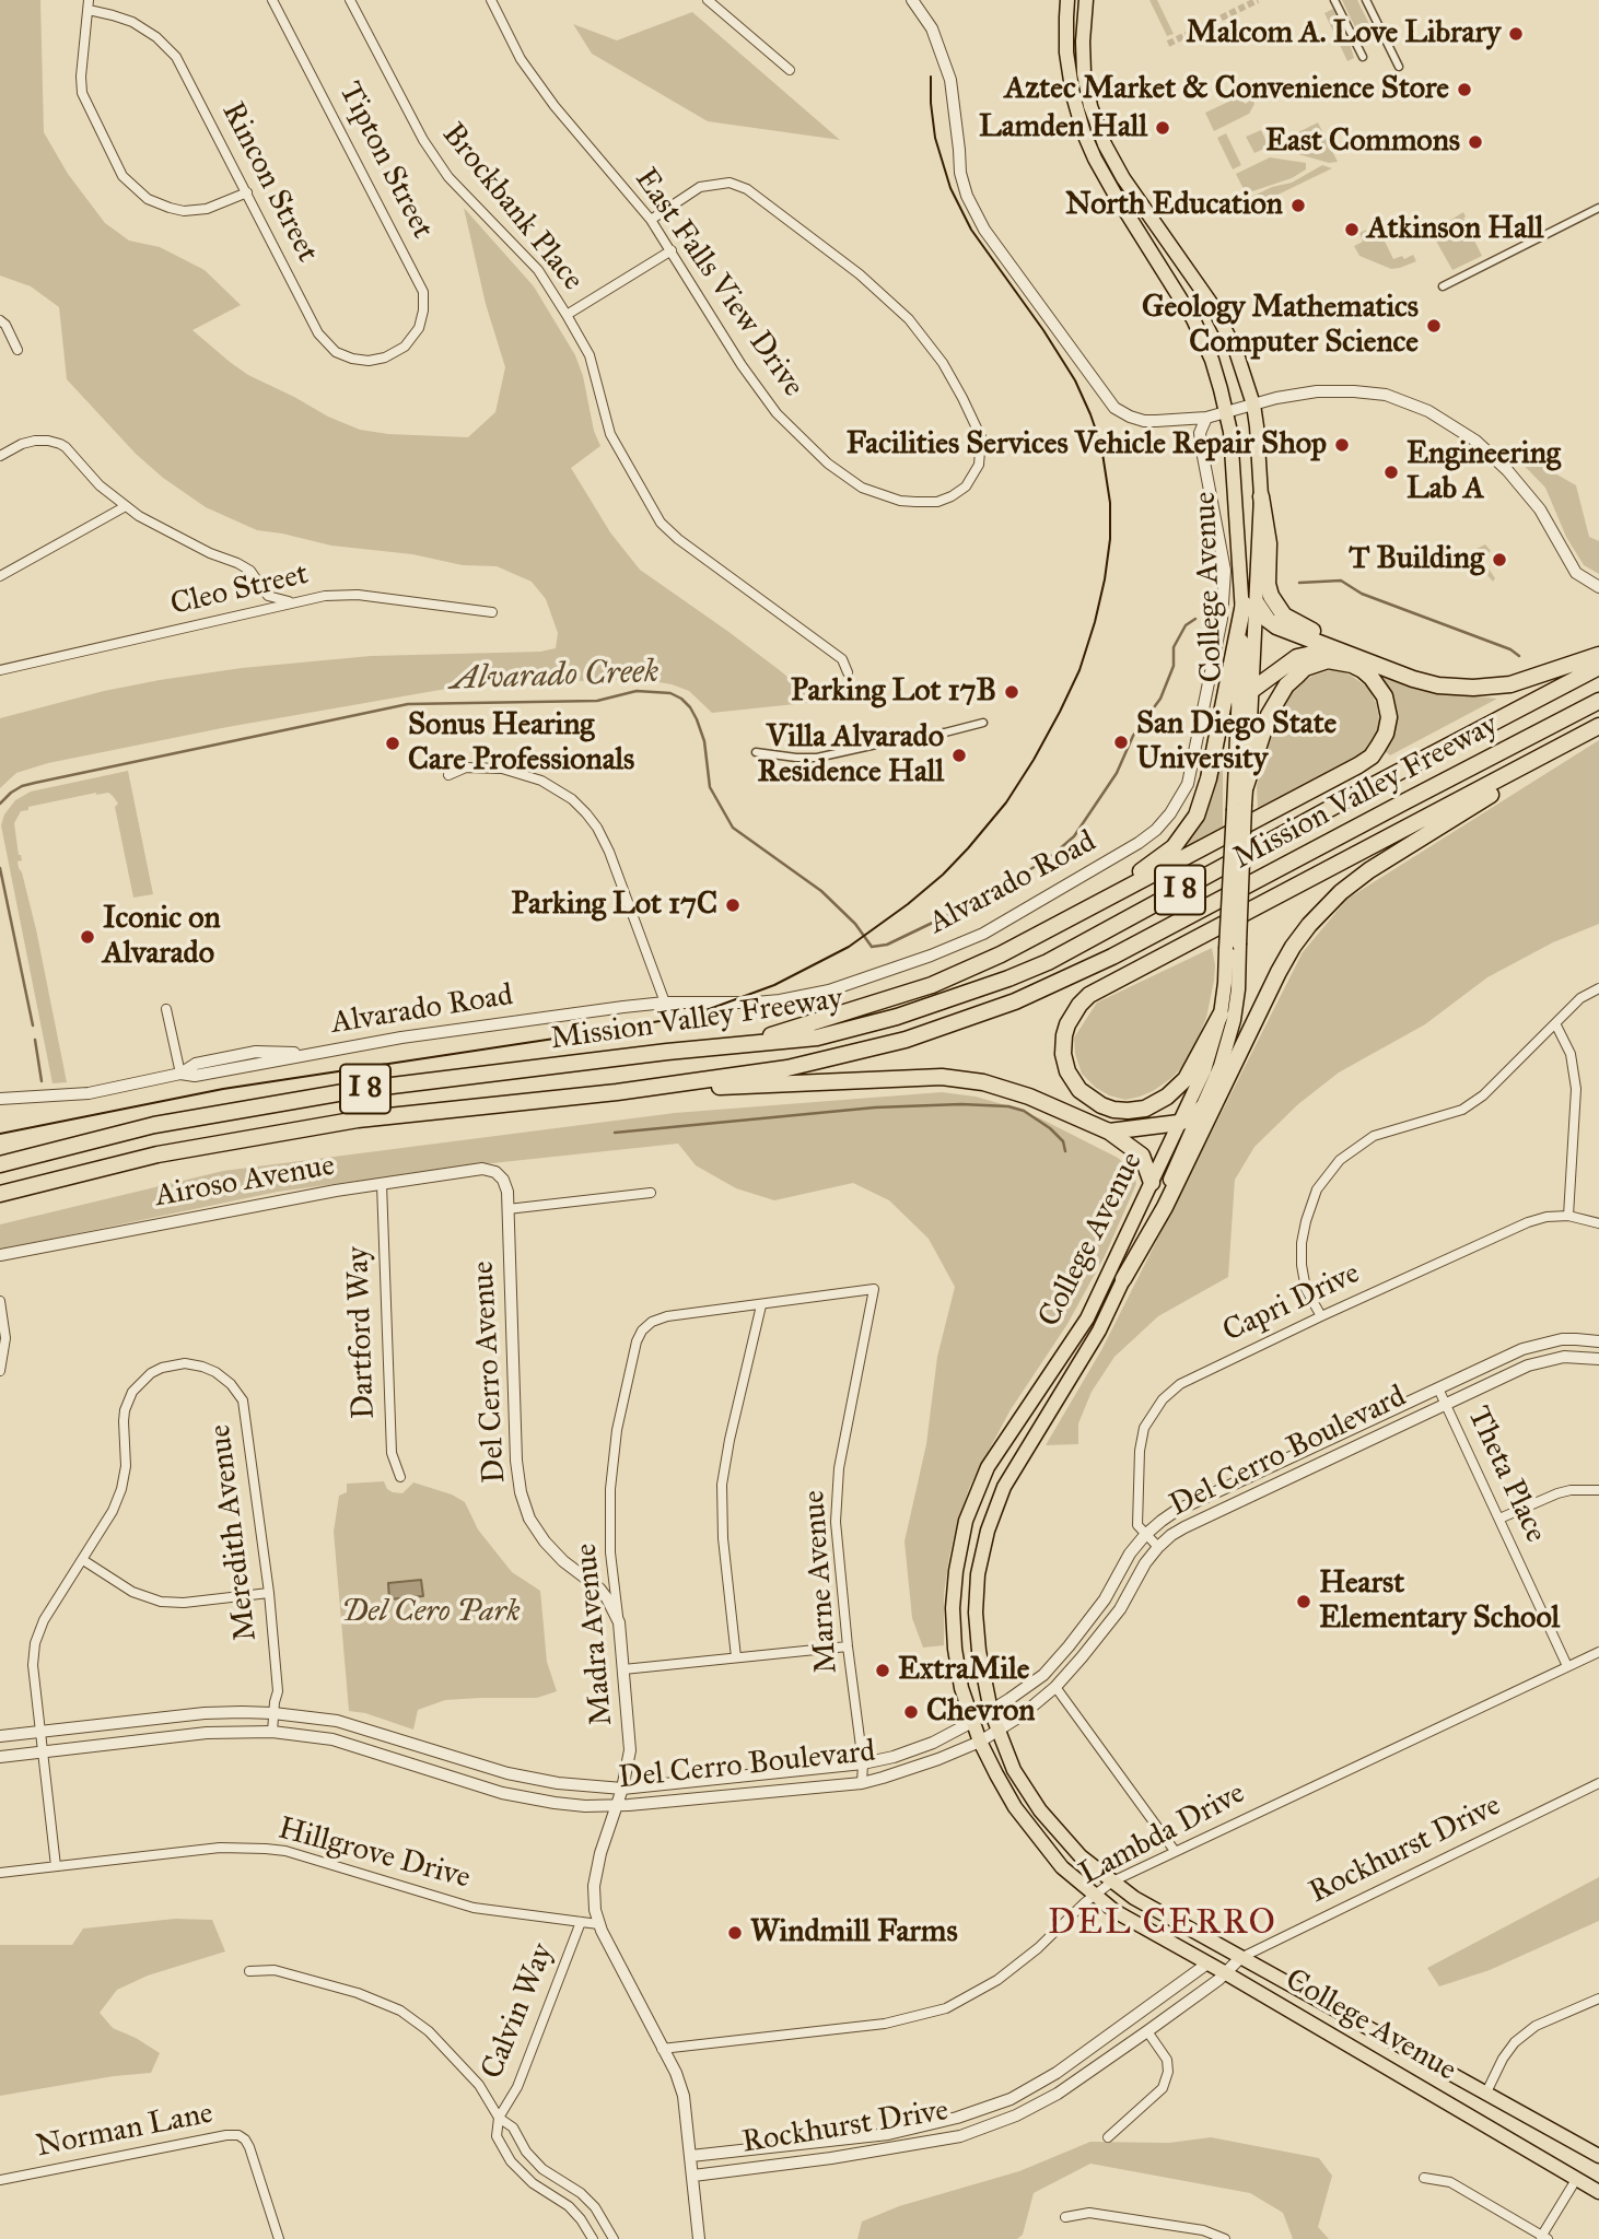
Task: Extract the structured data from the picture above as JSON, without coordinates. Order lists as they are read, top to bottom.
{
  "streets": {
    "highway": ["Mission Valley Freeway", "I 8"],
    "main road": ["College Avenue"],
    "street": [
      "Tipton Street",
      "Rincon Street",
      "Brockbank Place",
      "East Falls View Drive",
      "Cleo Street",
      "Alvarado Road",
      "Airoso Avenue",
      "Capri Drive",
      "Dartford Way",
      "Del Cerro Avenue",
      "Del Cerro Boulevard",
      "Theta Place",
      "Meredith Avenue",
      "Marne Avenue",
      "Madra Avenue",
      "Lambda Drive",
      "Rockhurst Drive",
      "Hillgrove Drive",
      "Calvin Way",
      "Norman Lane"
    ]
  },
  "crossings": [
    ["Tipton Street", "Rincon Street"],
    ["College Avenue", "Del Cerro Boulevard"],
    ["College Avenue", "Lambda Drive"],
    ["College Avenue", "Rockhurst Drive"],
    ["Airoso Avenue", "Dartford Way"],
    ["Airoso Avenue", "Del Cerro Avenue"],
    ["Capri Drive", "Del Cerro Boulevard"],
    ["Del Cerro Avenue", "Madra Avenue"],
    ["Del Cerro Boulevard", "Theta Place"],
    ["Del Cerro Boulevard", "Meredith Avenue"],
    ["Del Cerro Boulevard", "Marne Avenue"],
    ["Del Cerro Boulevard", "Madra Avenue"],
    ["Theta Place", "Lambda Drive"],
    ["Marne Avenue", "Madra Avenue"],
    ["Madra Avenue", "Lambda Drive"],
    ["Madra Avenue", "Rockhurst Drive"],
    ["Madra Avenue", "Hillgrove Drive"],
    ["Hillgrove Drive", "Calvin Way"]
  ],
  "districts": ["DEL CERRO"],
  "water": ["Alvarado Creek"],
  "parks": ["Del Cero Park"],
  "places": [
    "Malcom A. Love Library",
    "Aztec Market & Convenience Store",
    "Lamden Hall",
    "East Commons",
    "North Education",
    "Atkinson Hall",
    "Geology Mathematics Computer Science",
    "Facilities Services Vehicle Repair Shop",
    "Engineering Lab A",
    "T Building",
    "Parking Lot 17B",
    "San Diego State University",
    "Sonus Hearing Care Professionals",
    "Villa Alvarado Residence Hall",
    "Parking Lot 17C",
    "Iconic on Alvarado",
    "Hearst Elementary School",
    "ExtraMile",
    "Chevron",
    "Windmill Farms"
  ]
}
